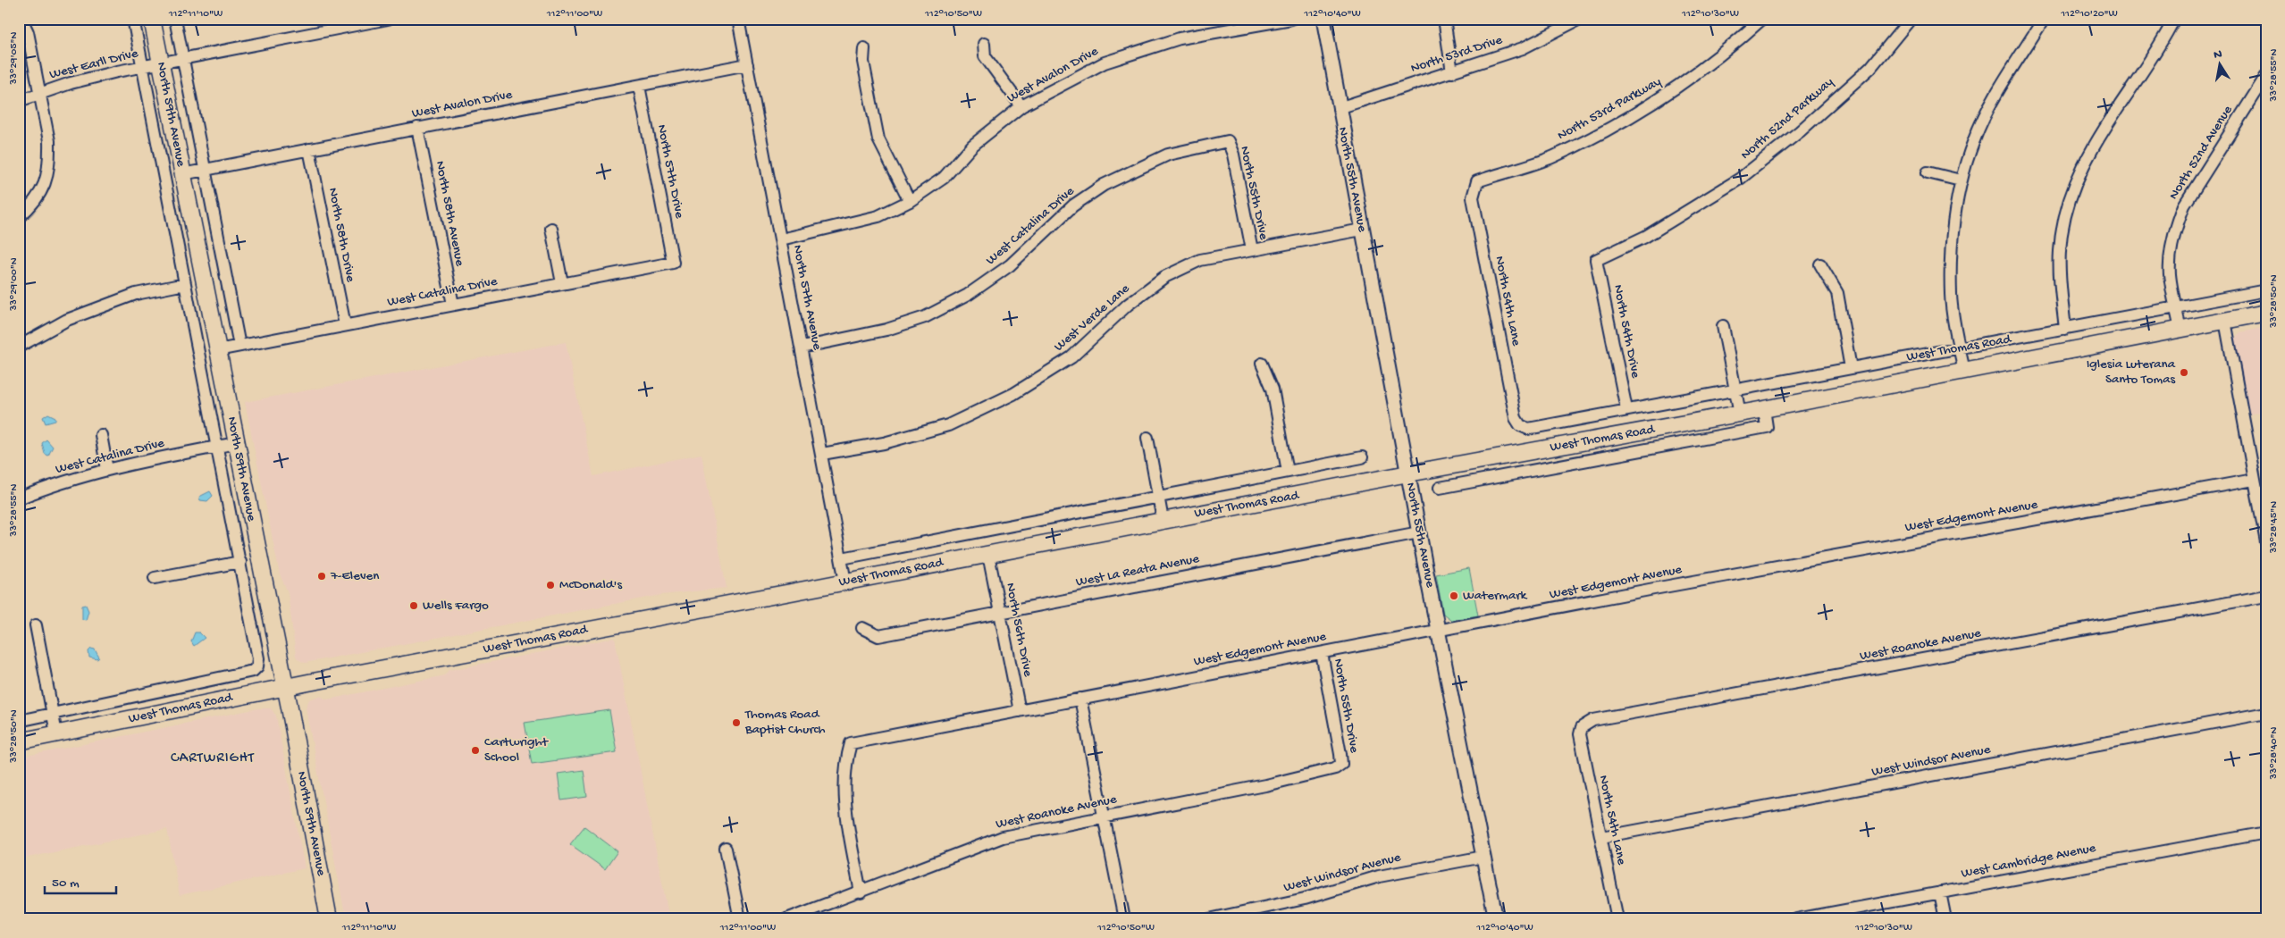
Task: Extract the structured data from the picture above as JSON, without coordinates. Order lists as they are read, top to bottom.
{
  "streets": {
    "main road": ["North 59th Avenue", "West Thomas Road"],
    "street": [
      "North 53rd Drive",
      "West Earll Drive",
      "West Avalon Drive",
      "North 53rd Parkway",
      "North 52nd Parkway",
      "North 52nd Avenue",
      "North 57th Drive",
      "North 55th Avenue",
      "North 55th Drive",
      "North 58th Avenue",
      "West Catalina Drive",
      "North 58th Drive",
      "North 57th Avenue",
      "North 54th Lane",
      "West Verde Lane",
      "North 54th Drive",
      "West Edgemont Avenue",
      "West La Reata Avenue",
      "North 56th Drive",
      "West Roanoke Avenue",
      "West Windsor Avenue",
      "West Cambridge Avenue"
    ]
  },
  "crossings": [
    ["North 53rd Drive", "North 55th Avenue"],
    ["West Earll Drive", "North 59th Avenue"],
    ["West Avalon Drive", "North 59th Avenue"],
    ["West Avalon Drive", "North 57th Drive"],
    ["West Avalon Drive", "North 58th Avenue"],
    ["West Avalon Drive", "North 58th Drive"],
    ["West Avalon Drive", "North 57th Avenue"],
    ["North 53rd Parkway", "North 54th Lane"],
    ["North 59th Avenue", "West Catalina Drive"],
    ["North 59th Avenue", "West Thomas Road"],
    ["North 52nd Parkway", "North 54th Drive"],
    ["North 52nd Avenue", "West Thomas Road"],
    ["North 57th Drive", "West Catalina Drive"],
    ["North 55th Avenue", "West Verde Lane"],
    ["North 55th Avenue", "West Thomas Road"],
    ["North 55th Avenue", "West Edgemont Avenue"],
    ["North 55th Avenue", "West La Reata Avenue"],
    ["North 55th Avenue", "West Windsor Avenue"],
    ["North 55th Drive", "West Catalina Drive"],
    ["North 55th Drive", "West Verde Lane"],
    ["North 55th Drive", "West Edgemont Avenue"],
    ["North 55th Drive", "West Roanoke Avenue"],
    ["North 58th Avenue", "West Catalina Drive"],
    ["West Catalina Drive", "North 58th Drive"],
    ["West Catalina Drive", "North 57th Avenue"],
    ["North 57th Avenue", "West Verde Lane"],
    ["North 57th Avenue", "West Thomas Road"],
    ["North 54th Lane", "West Thomas Road"],
    ["North 54th Lane", "West Roanoke Avenue"],
    ["North 54th Lane", "West Windsor Avenue"],
    ["North 54th Drive", "West Thomas Road"],
    ["West Thomas Road", "North 56th Drive"],
    ["West Edgemont Avenue", "North 56th Drive"],
    ["West Edgemont Avenue", "West Roanoke Avenue"],
    ["West La Reata Avenue", "North 56th Drive"]
  ],
  "districts": ["CARTWRIGHT"],
  "places": [
    "Iglesia Luterana Santo Tomas",
    "7-Eleven",
    "McDonald's",
    "Watermark",
    "Wells Fargo",
    "Thomas Road Baptist Church",
    "Cartwright School"
  ],
  "scale_bar": "50 m",
  "north": "top",
  "coordinates": [
    "112°11'10\"W",
    "112°11'00\"W",
    "112°10'50\"W",
    "112°10'40\"W",
    "112°10'30\"W",
    "112°10'20\"W",
    "33°29'05\"N",
    "33°28'55\"N",
    "33°29'00\"N",
    "33°28'50\"N",
    "33°28'45\"N",
    "33°28'40\"N"
  ]
}
